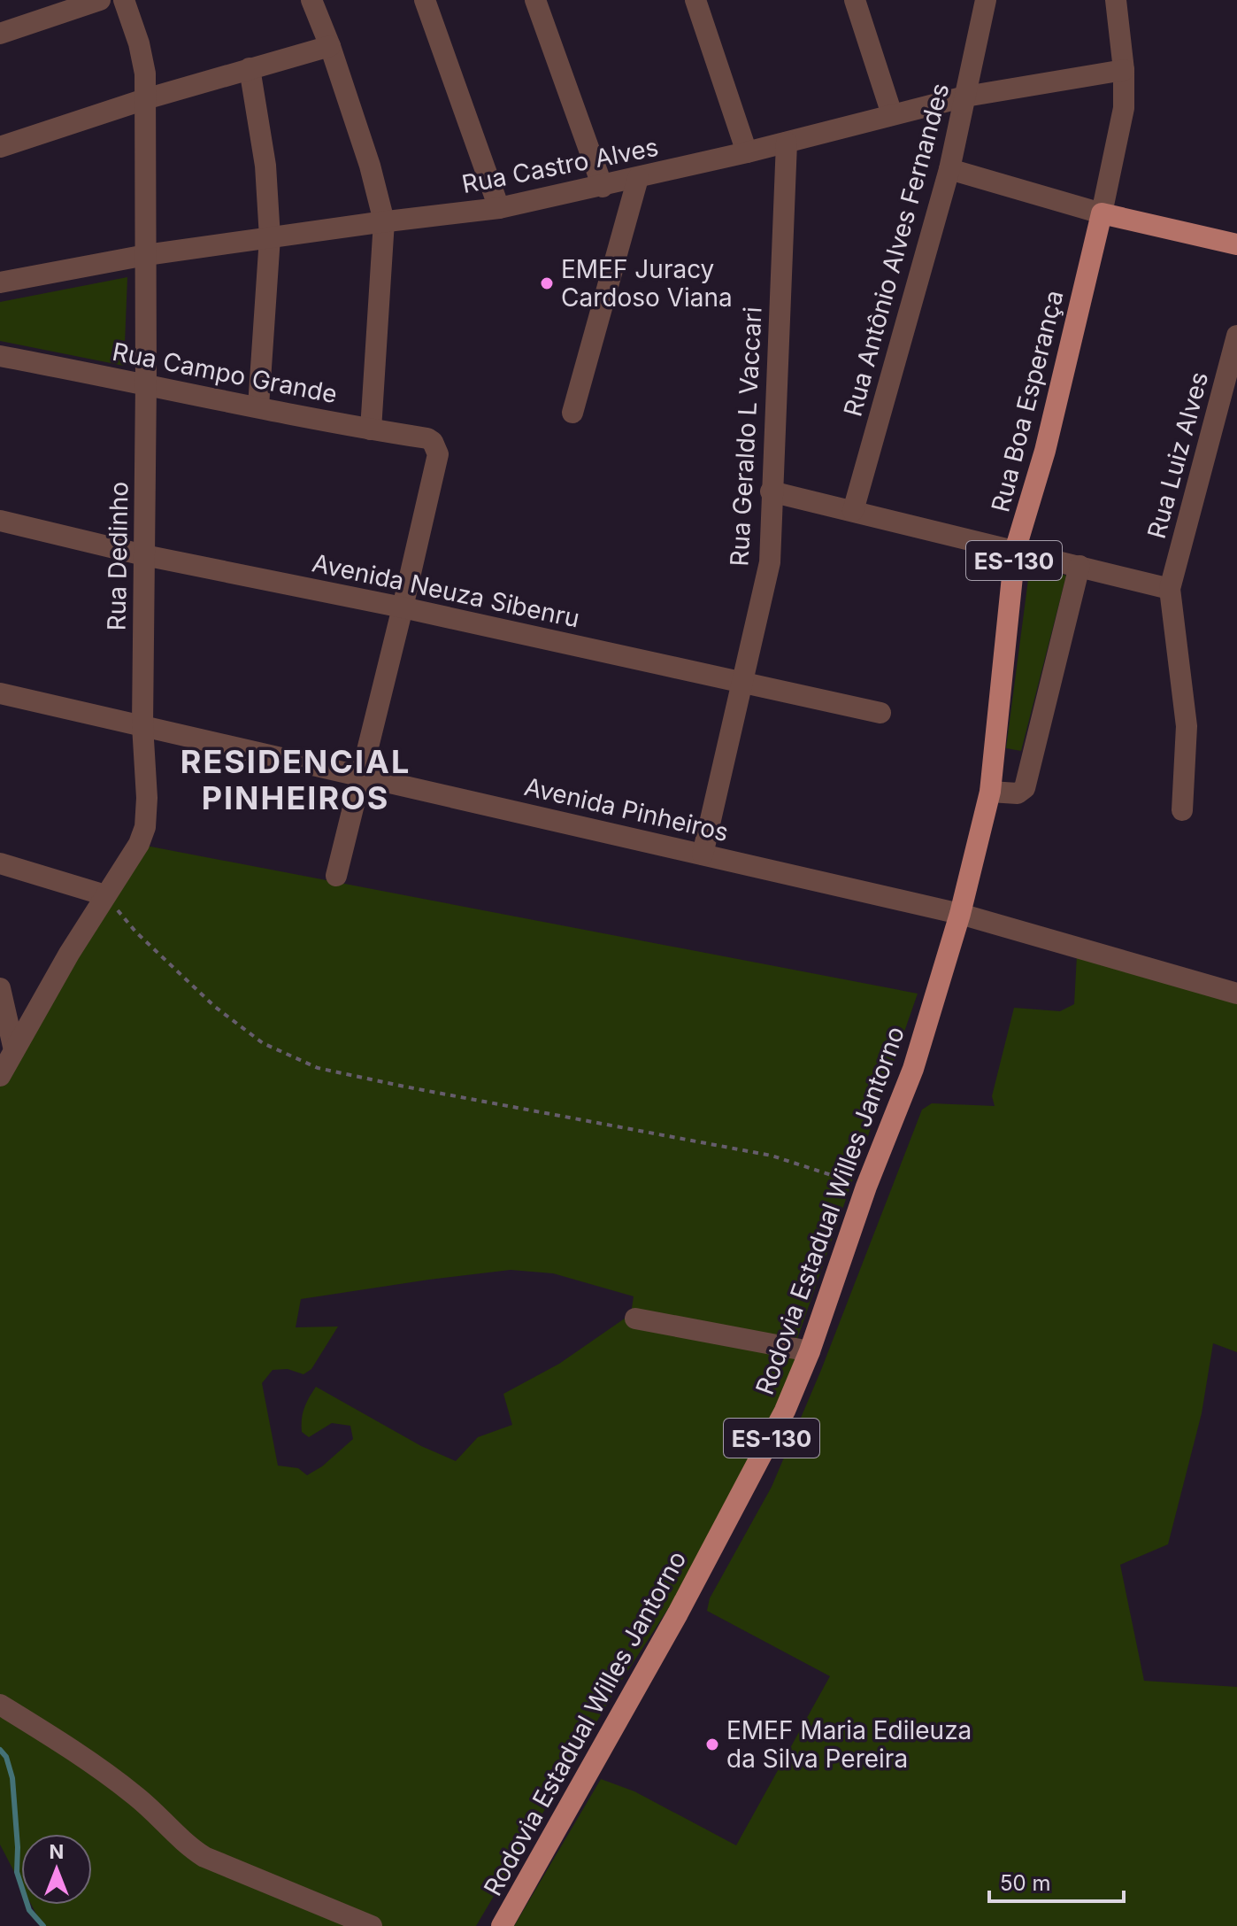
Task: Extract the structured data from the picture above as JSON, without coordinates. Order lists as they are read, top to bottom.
{
  "streets": {
    "main road": ["Rua Boa Esperança", "ES-130", "Rodovia Estadual Willes Jantorno"],
    "street": [
      "Rua Castro Alves",
      "Rua Antônio Alves Fernandes",
      "Rua Campo Grande",
      "Rua Geraldo L Vaccari",
      "Rua Luiz Alves",
      "Rua Dedinho",
      "Avenida Neuza Sibenru",
      "Avenida Pinheiros"
    ]
  },
  "crossings": [
    ["Rua Castro Alves", "Rua Antônio Alves Fernandes"],
    ["Rua Castro Alves", "Rua Boa Esperança"],
    ["Rua Castro Alves", "Rua Geraldo L Vaccari"],
    ["Rua Castro Alves", "Rua Dedinho"],
    ["Rua Campo Grande", "Rua Dedinho"],
    ["Rua Campo Grande", "Avenida Neuza Sibenru"],
    ["Rua Boa Esperança", "Avenida Pinheiros"],
    ["Rua Boa Esperança", "Rodovia Estadual Willes Jantorno"],
    ["Rua Geraldo L Vaccari", "Avenida Neuza Sibenru"],
    ["Rua Geraldo L Vaccari", "Avenida Pinheiros"],
    ["Rua Dedinho", "Avenida Neuza Sibenru"],
    ["Rua Dedinho", "Avenida Pinheiros"],
    ["Avenida Pinheiros", "Rodovia Estadual Willes Jantorno"]
  ],
  "districts": ["RESIDENCIAL PINHEIROS"],
  "places": ["EMEF Juracy Cardoso Viana", "EMEF Maria Edileuza da Silva Pereira"],
  "scale_bar": "50 m",
  "north": "top"
}
